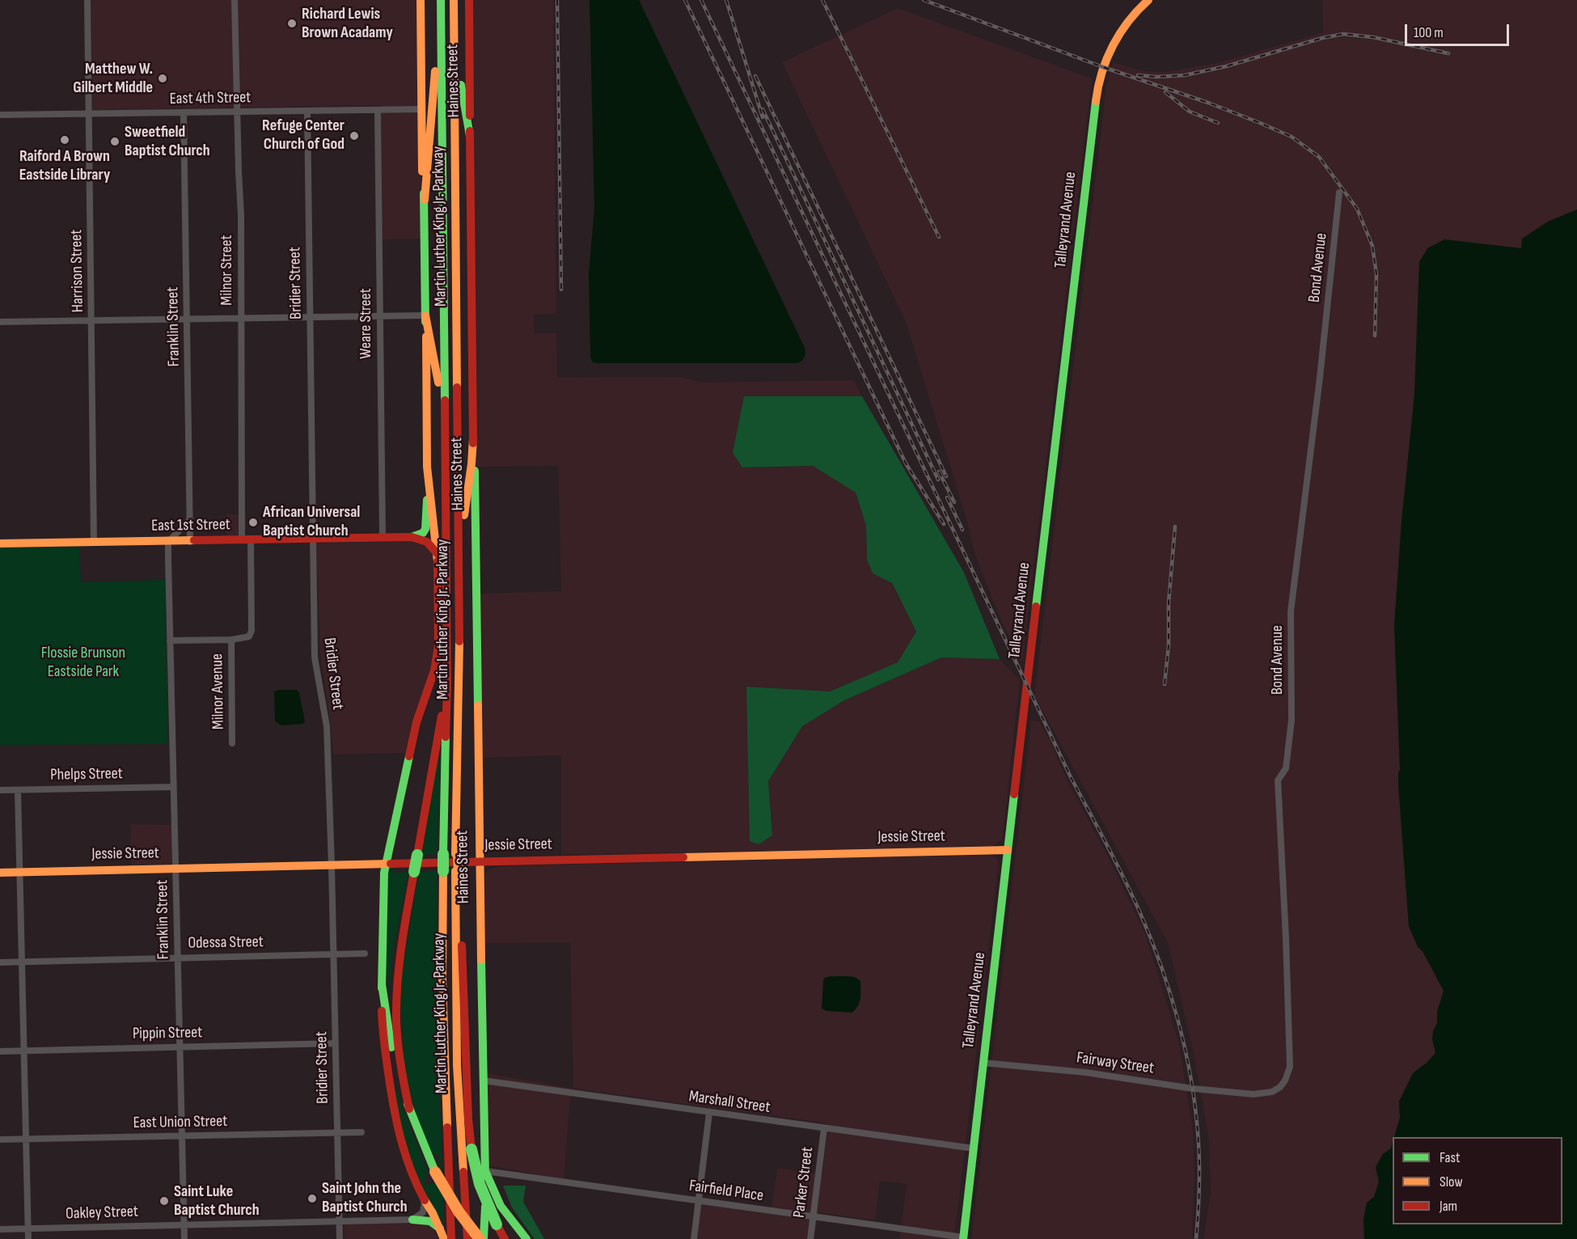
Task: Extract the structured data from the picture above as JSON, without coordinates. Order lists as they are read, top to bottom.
{
  "streets": {
    "main road": [
      "Haines Street",
      "Talleyrand Avenue",
      "Martin Luther King Jr. Parkway",
      "East 1st Street",
      "Jessie Street"
    ],
    "street": [
      "East 4th Street",
      "Bond Avenue",
      "Milnor Street",
      "Harrison Street",
      "Bridier Street",
      "Weare Street",
      "Franklin Street",
      "Milnor Avenue",
      "Phelps Street",
      "Odessa Street",
      "Pippin Street",
      "Fairway Street",
      "Marshall Street",
      "East Union Street",
      "Parker Street",
      "Fairfield Place",
      "Oakley Street"
    ]
  },
  "crossings": [
    ["Haines Street", "East 4th Street"],
    ["Haines Street", "East 1st Street"],
    ["Haines Street", "Jessie Street"],
    ["Haines Street", "Marshall Street"],
    ["Haines Street", "Fairfield Place"],
    ["East 4th Street", "Milnor Street"],
    ["East 4th Street", "Harrison Street"],
    ["East 4th Street", "Bridier Street"],
    ["East 4th Street", "Weare Street"],
    ["East 4th Street", "Franklin Street"],
    ["Talleyrand Avenue", "Jessie Street"],
    ["Talleyrand Avenue", "Fairway Street"],
    ["Talleyrand Avenue", "Marshall Street"],
    ["Talleyrand Avenue", "Fairfield Place"],
    ["Bond Avenue", "Fairway Street"],
    ["Milnor Street", "East 1st Street"],
    ["Milnor Street", "Milnor Avenue"],
    ["Harrison Street", "East 1st Street"],
    ["Bridier Street", "East 1st Street"],
    ["Bridier Street", "Jessie Street"],
    ["Bridier Street", "Odessa Street"],
    ["Bridier Street", "Pippin Street"],
    ["Bridier Street", "East Union Street"],
    ["Bridier Street", "Oakley Street"],
    ["Weare Street", "East 1st Street"],
    ["Franklin Street", "East 1st Street"],
    ["Franklin Street", "Phelps Street"],
    ["Franklin Street", "Jessie Street"],
    ["Franklin Street", "Odessa Street"],
    ["Franklin Street", "Pippin Street"],
    ["Franklin Street", "East Union Street"],
    ["Franklin Street", "Oakley Street"],
    ["Marshall Street", "Parker Street"],
    ["Parker Street", "Fairfield Place"]
  ],
  "parks": ["Flossie Brunson Eastside Park"],
  "places": [
    "Richard Lewis Brown Acadamy",
    "Matthew W. Gilbert Middle",
    "Refuge Center Church of God",
    "Raiford A Brown Eastside Library",
    "Sweetfield Baptist Church",
    "African Universal Baptist Church",
    "Saint John the Baptist Church",
    "Saint Luke Baptist Church"
  ],
  "legend": ["Fast", "Slow", "Jam"],
  "scale_bar": "100 m"
}
